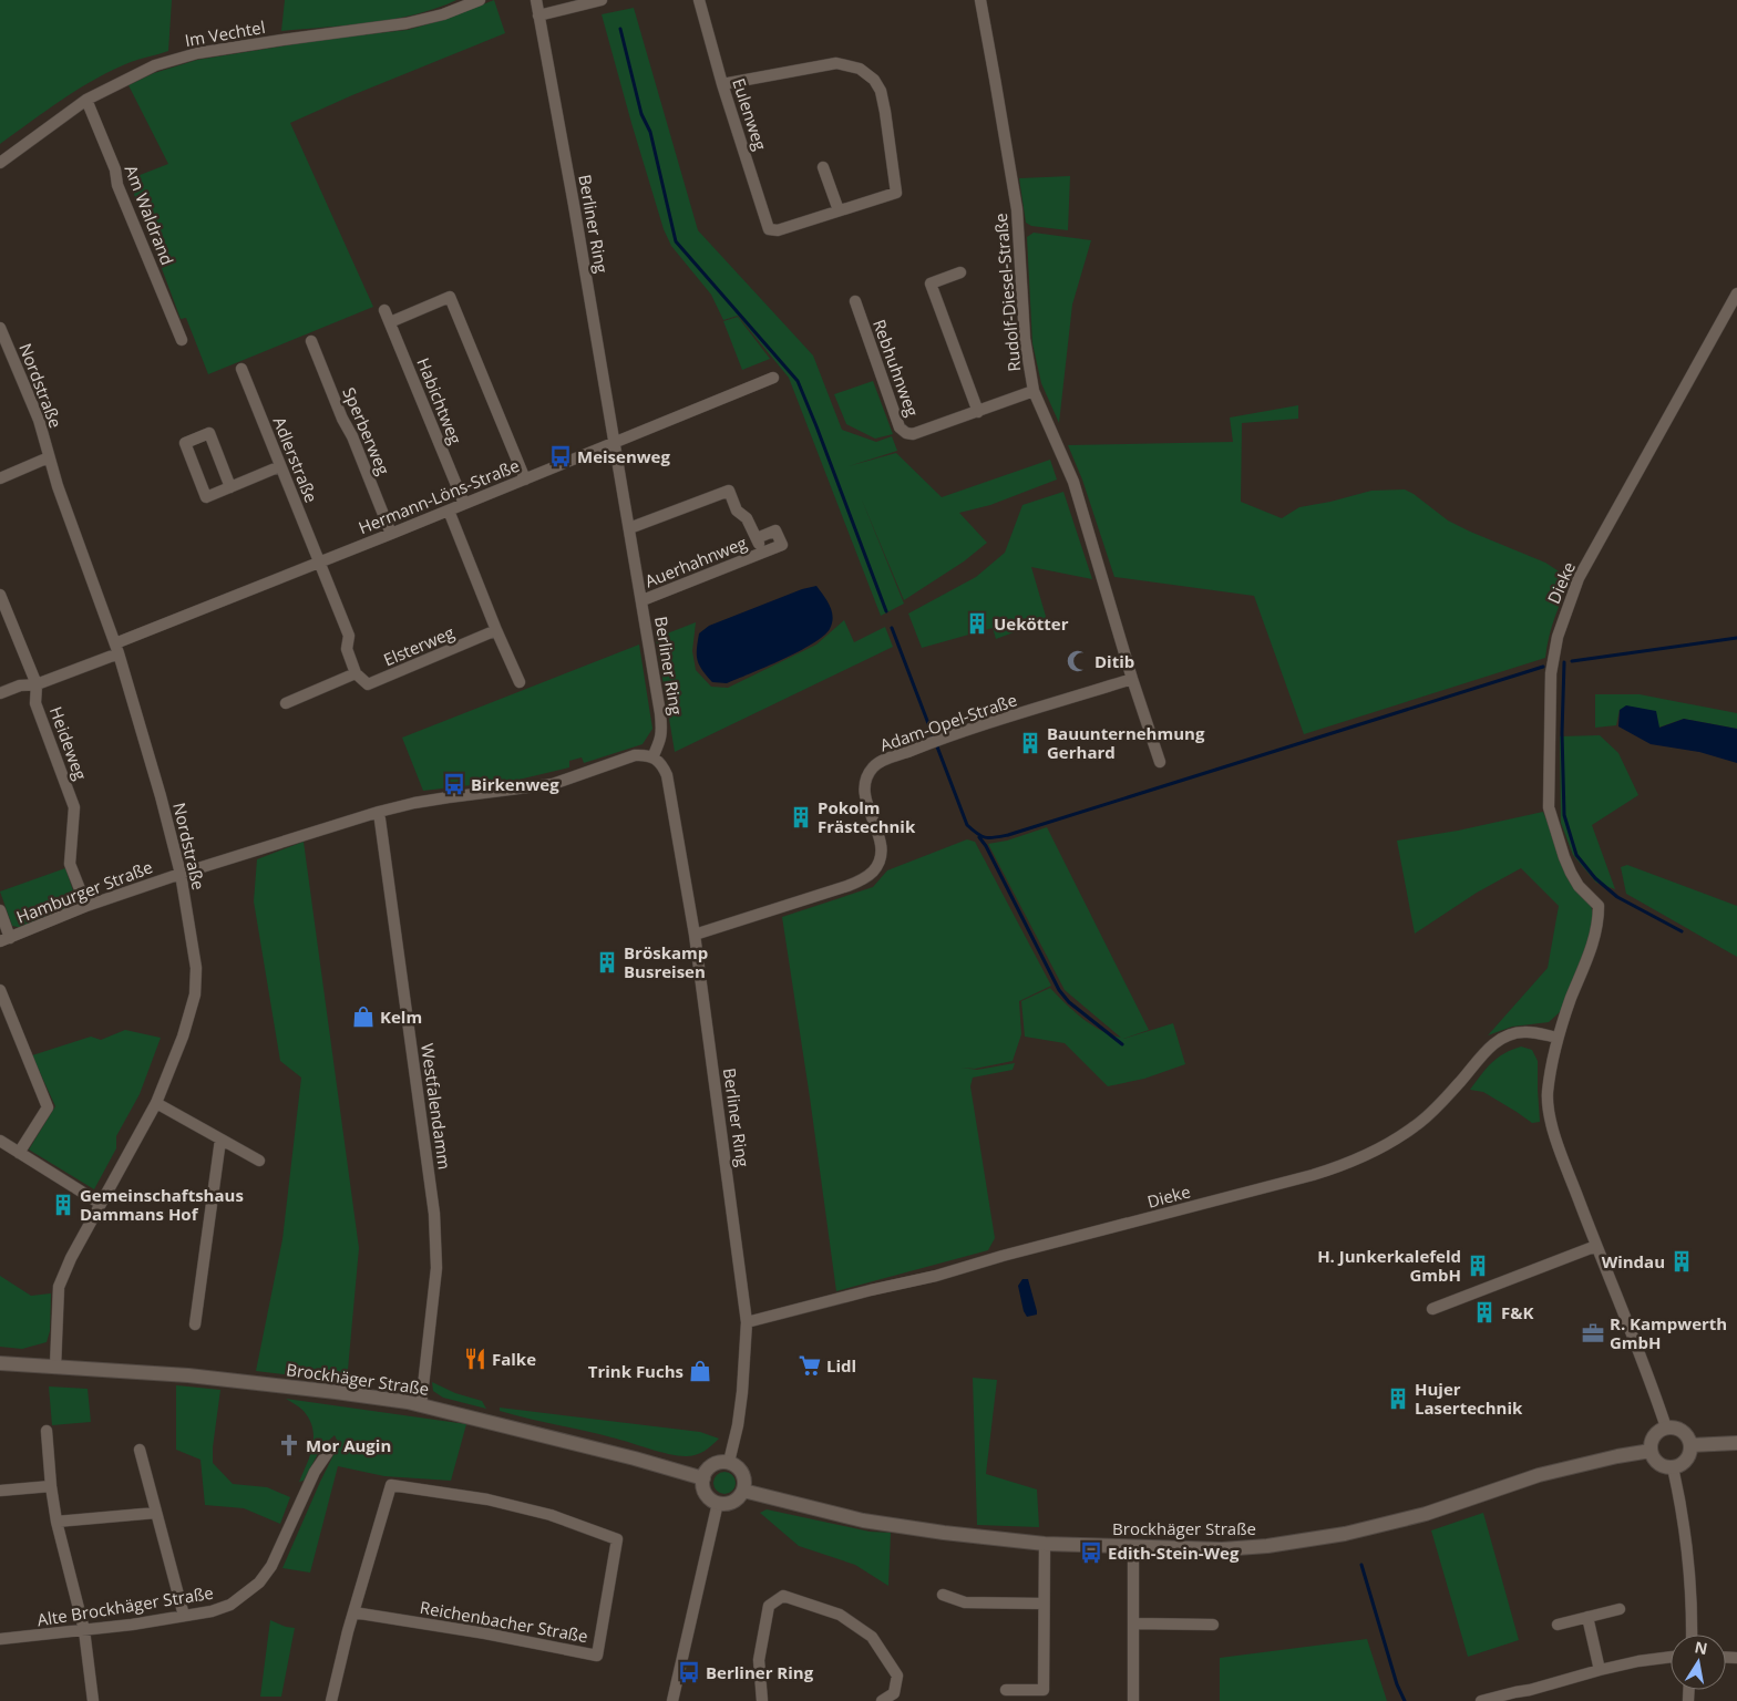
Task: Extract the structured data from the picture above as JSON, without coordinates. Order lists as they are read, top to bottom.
{
  "streets": {
    "street": [
      "Im Vechtel",
      "Eulenweg",
      "Am Waldrand",
      "Berliner Ring",
      "Rudolf-Diesel-Straße",
      "Rebhuhnweg",
      "Nordstraße",
      "Habichtweg",
      "Sperberweg",
      "Adlerstraße",
      "Hermann-Löns-Straße",
      "Auerhahnweg",
      "Dieke",
      "Elsterweg",
      "Adam-Opel-Straße",
      "Heideweg",
      "Hamburger Straße",
      "Westfalendamm",
      "Brockhäger Straße",
      "Alte Brockhäger Straße",
      "Reichenbacher Straße"
    ]
  },
  "crossings": [
    ["Im Vechtel", "Am Waldrand"],
    ["Berliner Ring", "Hermann-Löns-Straße"],
    ["Berliner Ring", "Auerhahnweg"],
    ["Berliner Ring", "Dieke"],
    ["Berliner Ring", "Adam-Opel-Straße"],
    ["Berliner Ring", "Brockhäger Straße"],
    ["Rudolf-Diesel-Straße", "Rebhuhnweg"],
    ["Rudolf-Diesel-Straße", "Adam-Opel-Straße"],
    ["Nordstraße", "Hermann-Löns-Straße"],
    ["Nordstraße", "Hamburger Straße"],
    ["Nordstraße", "Brockhäger Straße"],
    ["Habichtweg", "Hermann-Löns-Straße"],
    ["Sperberweg", "Hermann-Löns-Straße"],
    ["Adlerstraße", "Hermann-Löns-Straße"],
    ["Hermann-Löns-Straße", "Heideweg"],
    ["Heideweg", "Hamburger Straße"],
    ["Westfalendamm", "Brockhäger Straße"]
  ],
  "places": {
    "bus stop": [
      "Meisenweg",
      "Birkenweg",
      "Edith-Stein-Weg",
      "Berliner Ring"
    ],
    "building": [
      "Uekötter",
      "Bauunternehmung Gerhard",
      "Pokolm Frästechnik",
      "Bröskamp Busreisen",
      "Gemeinschaftshaus Dammans Hof",
      "Windau",
      "H. Junkerkalefeld GmbH",
      "F&K",
      "Hujer Lasertechnik"
    ],
    "mosque": ["Ditib"],
    "shop": ["Kelm", "Trink Fuchs"],
    "office": ["R. Kampwerth GmbH"],
    "restaurant": ["Falke"],
    "supermarket": ["Lidl"],
    "church": ["Mor Augin"]
  },
  "north": "top"
}
